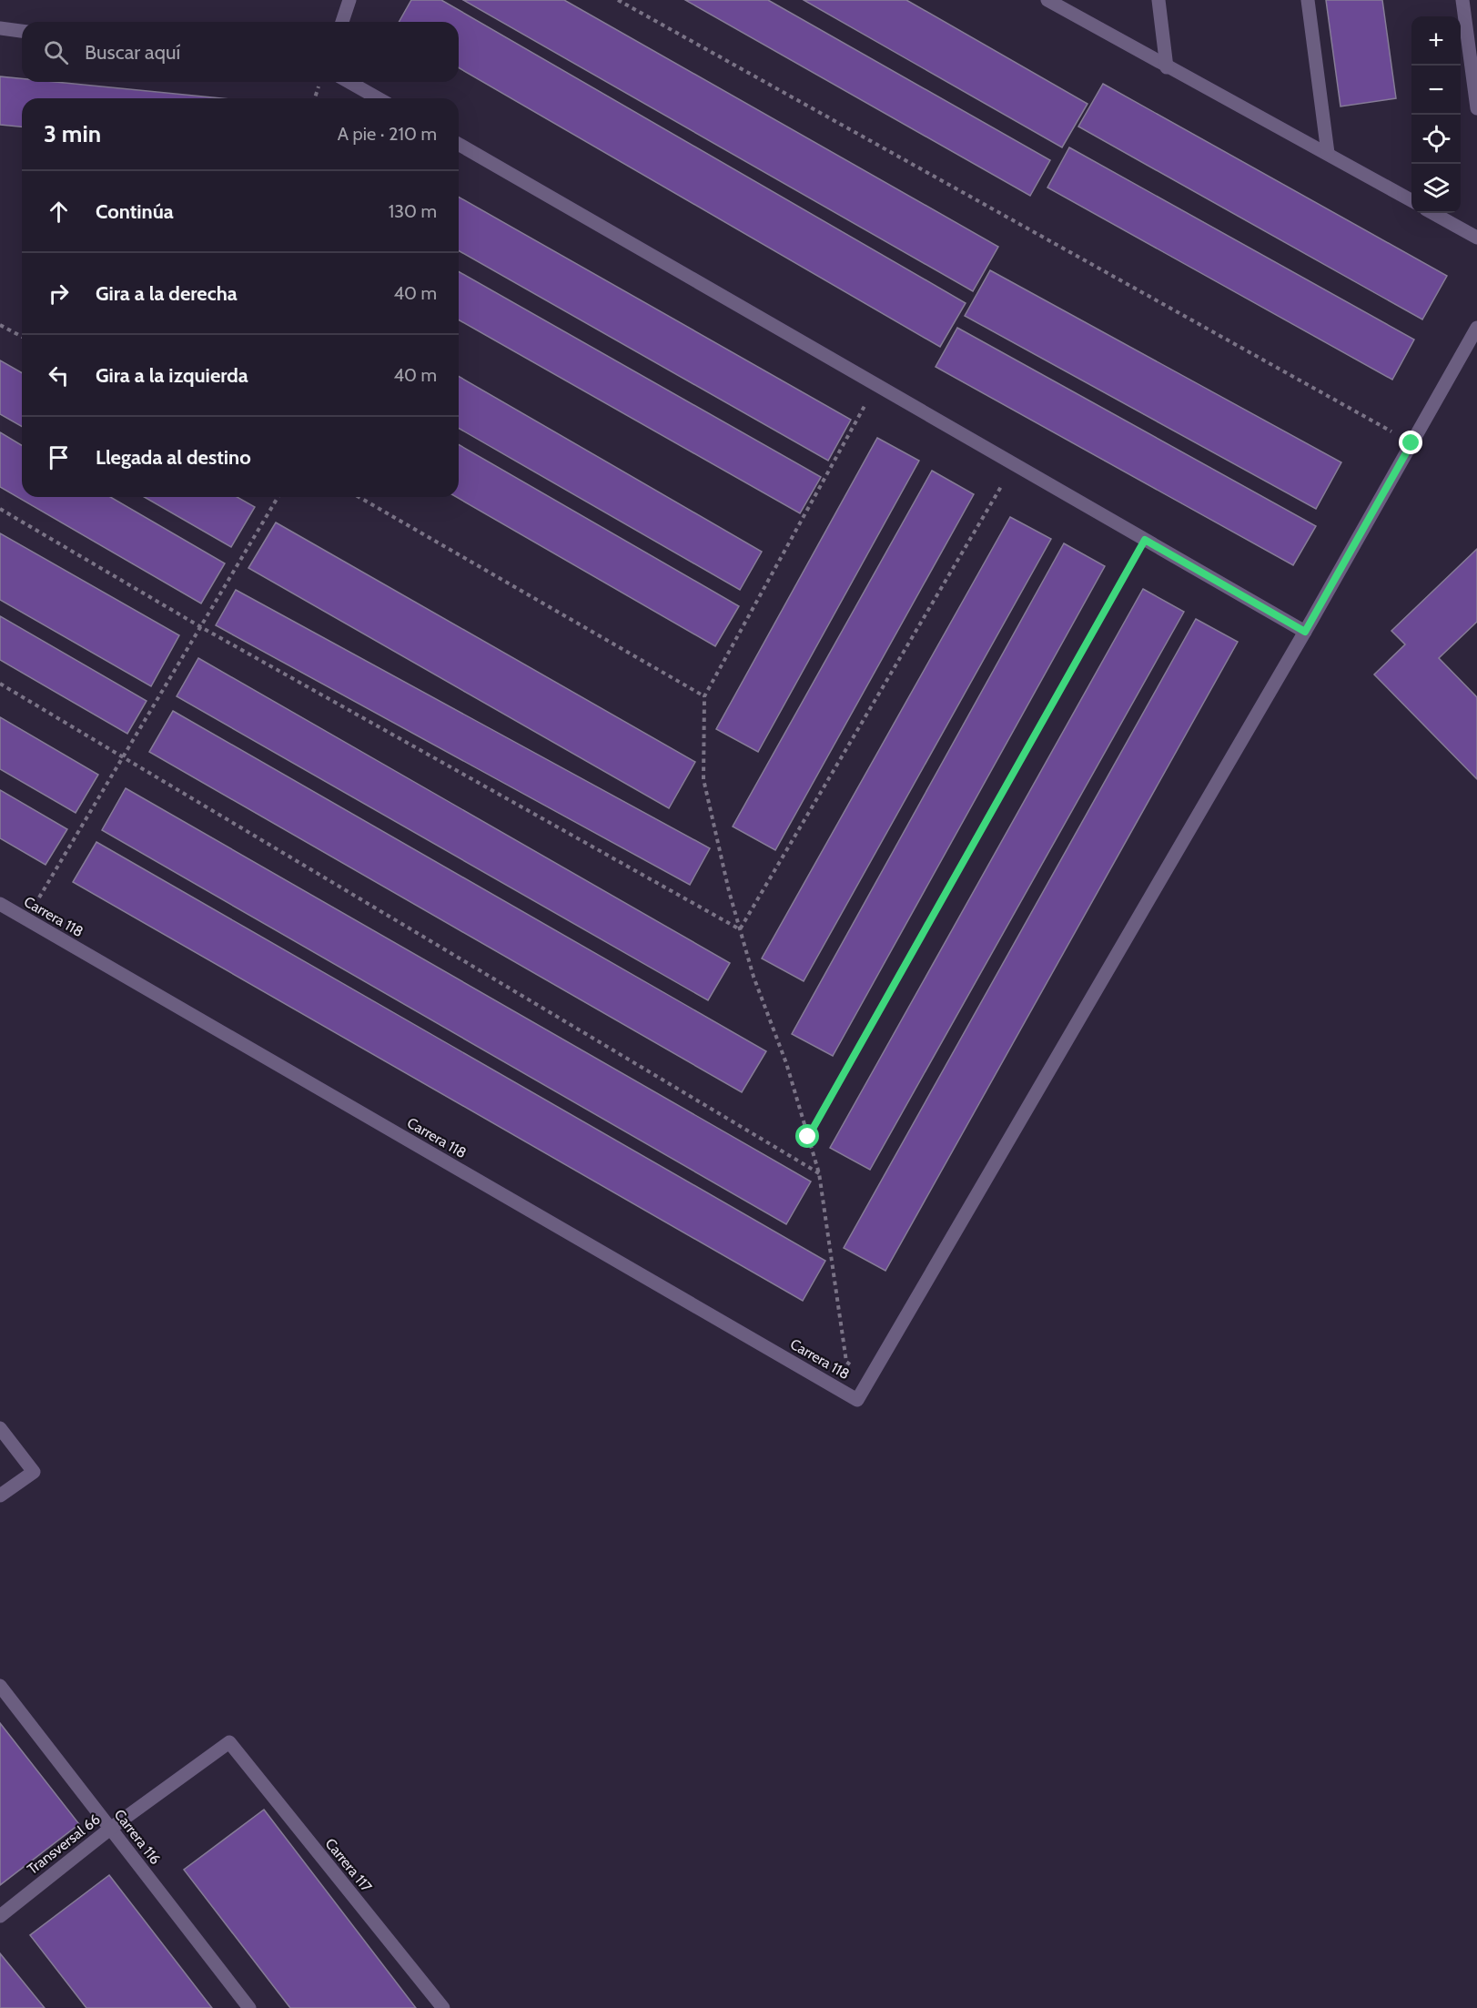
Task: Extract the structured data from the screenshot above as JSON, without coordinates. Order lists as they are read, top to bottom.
{
  "streets": {
    "street": [
      "Carrera 118",
      "Carrera 116",
      "Transversal 66",
      "Carrera 117"
    ]
  },
  "crossings": [
    ["Carrera 116", "Transversal 66"],
    ["Transversal 66", "Carrera 117"]
  ],
  "page": {
    "map_buttons": ["+", "−"],
    "search": "Buscar aquí",
    "heading": ["3 min", "A pie · 210 m"],
    "list": [
      ["Continúa", "130 m"],
      ["Gira a la derecha", "40 m"],
      ["Gira a la izquierda", "40 m"],
      "Llegada al destino"
    ]
  }
}
